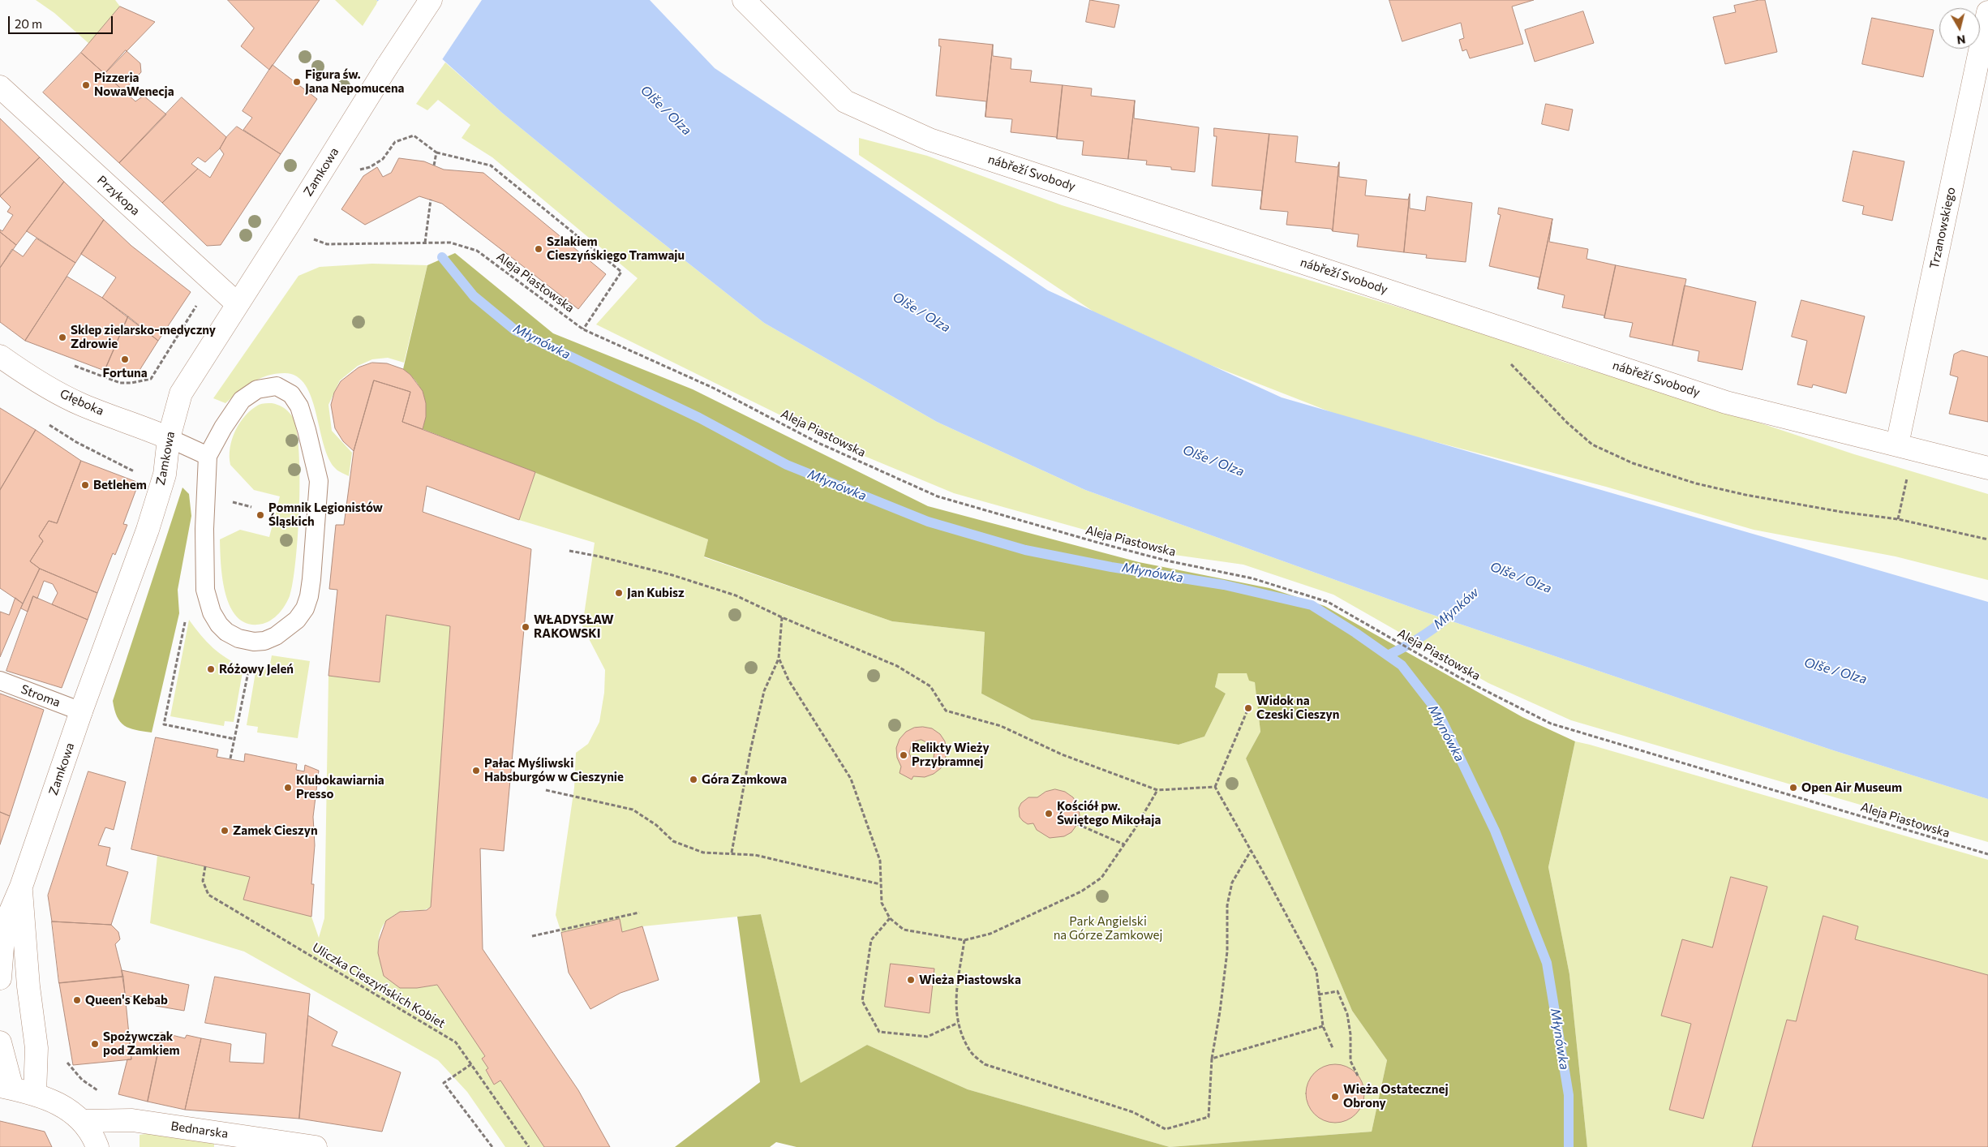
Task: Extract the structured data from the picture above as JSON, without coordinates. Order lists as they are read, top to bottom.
{
  "streets": {
    "street": [
      "Zamkowa",
      "nábřeží Svobody",
      "Przykopa",
      "Trzanowskiego",
      "Głęboka",
      "Bednarska"
    ],
    "lane": ["Stroma"],
    "path": ["Aleja Piastowska", "Uliczka Cieszyńskich Kobiet"]
  },
  "crossings": [
    ["Zamkowa", "Przykopa"],
    ["Zamkowa", "Aleja Piastowska"],
    ["Zamkowa", "Głęboka"],
    ["Zamkowa", "Stroma"],
    ["nábřeží Svobody", "Trzanowskiego"]
  ],
  "water": ["Olše / Olza", "Młynówka", "Młynków"],
  "parks": ["Park Angielski na Górze Zamkowej"],
  "places": [
    "Figura św. Jana Nepomucena",
    "Pizzeria NowaWenecja",
    "Szlakiem Cieszyńskiego Tramwaju",
    "Sklep zielarsko-medyczny Zdrowie",
    "Fortuna",
    "Betlehem",
    "Pomnik Legionistów Śląskich",
    "Jan Kubisz",
    "WŁADYSŁAW RAKOWSKI",
    "Różowy Jeleń",
    "Widok na Czeski Cieszyn",
    "Relikty Wieży Przybramnej",
    "Pałac Myśliwski Habsburgów w Cieszynie",
    "Góra Zamkowa",
    "Klubokawiarnia Presso",
    "Open Air Museum",
    "Kościół pw. Świętego Mikołaja",
    "Zamek Cieszyn",
    "Wieża Piastowska",
    "Queen's Kebab",
    "Spożywczak pod Zamkiem",
    "Wieża Ostatecznej Obrony"
  ],
  "scale_bar": "20 m",
  "north": "bottom"
}
